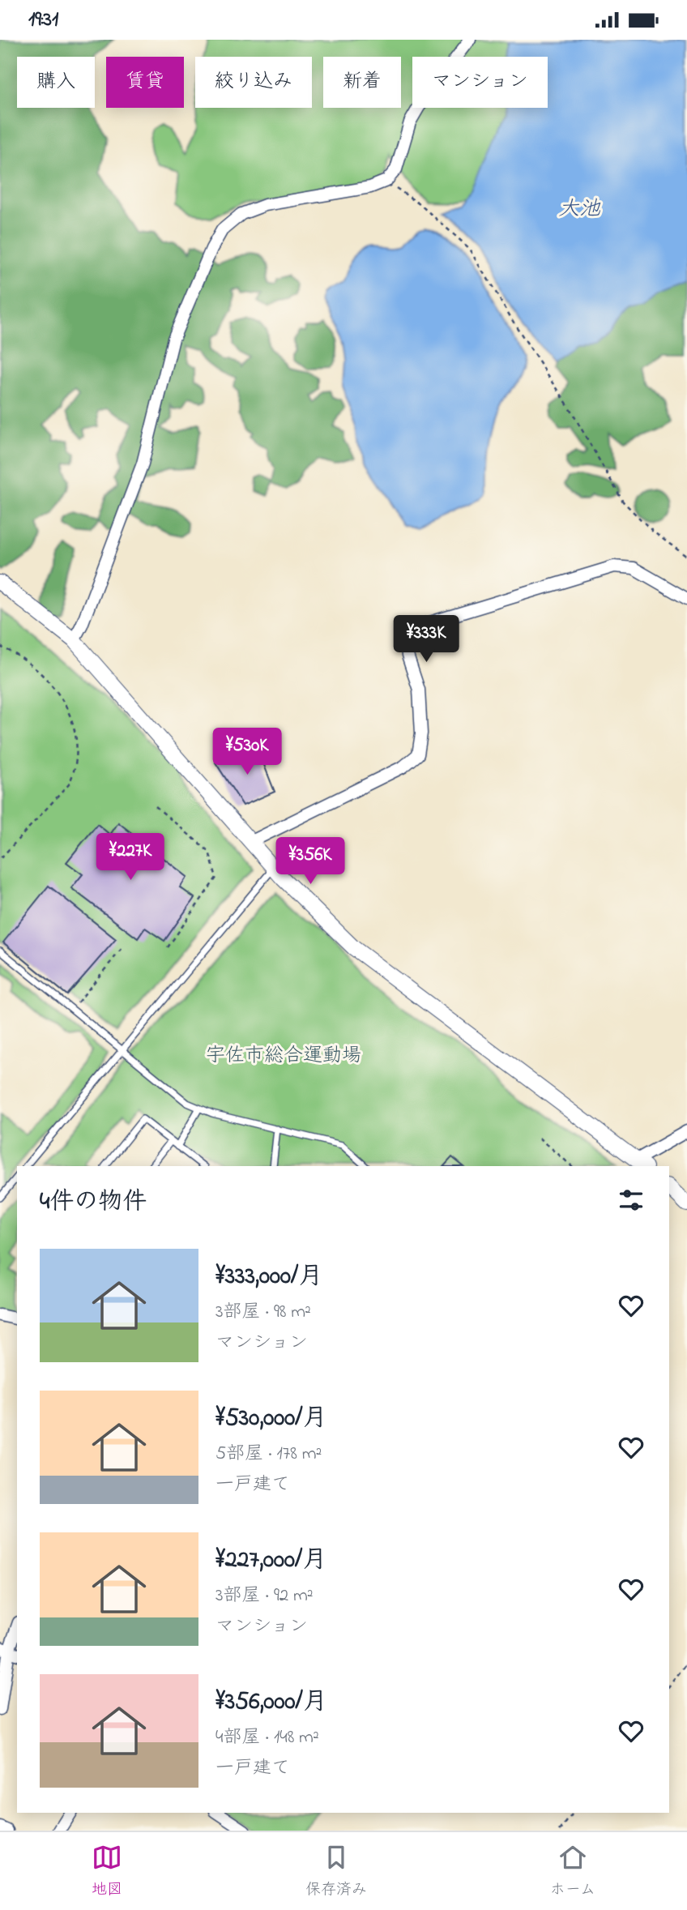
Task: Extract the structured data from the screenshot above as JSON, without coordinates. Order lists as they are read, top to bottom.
{
  "water": ["大池"],
  "parks": ["宇佐市総合運動場"],
  "page": {
    "status": "19:31",
    "chip": [
      "購入",
      "賃貸",
      "絞り込み",
      "新着",
      "マンション"
    ],
    "price": [
      "¥333K",
      "¥530K",
      "¥227K",
      "¥356K"
    ],
    "heading": "4件の物件",
    "list": [
      {
        "name": "¥333,000/月",
        "note": "3部屋 · 98 m² · マンション"
      },
      {
        "name": "¥530,000/月",
        "note": "5部屋 · 178 m² · 一戸建て"
      },
      {
        "name": "¥227,000/月",
        "note": "3部屋 · 92 m² · マンション"
      },
      {
        "name": "¥356,000/月",
        "note": "4部屋 · 148 m² · 一戸建て"
      }
    ],
    "tabs": ["地図", "保存済み", "ホーム"]
  }
}
